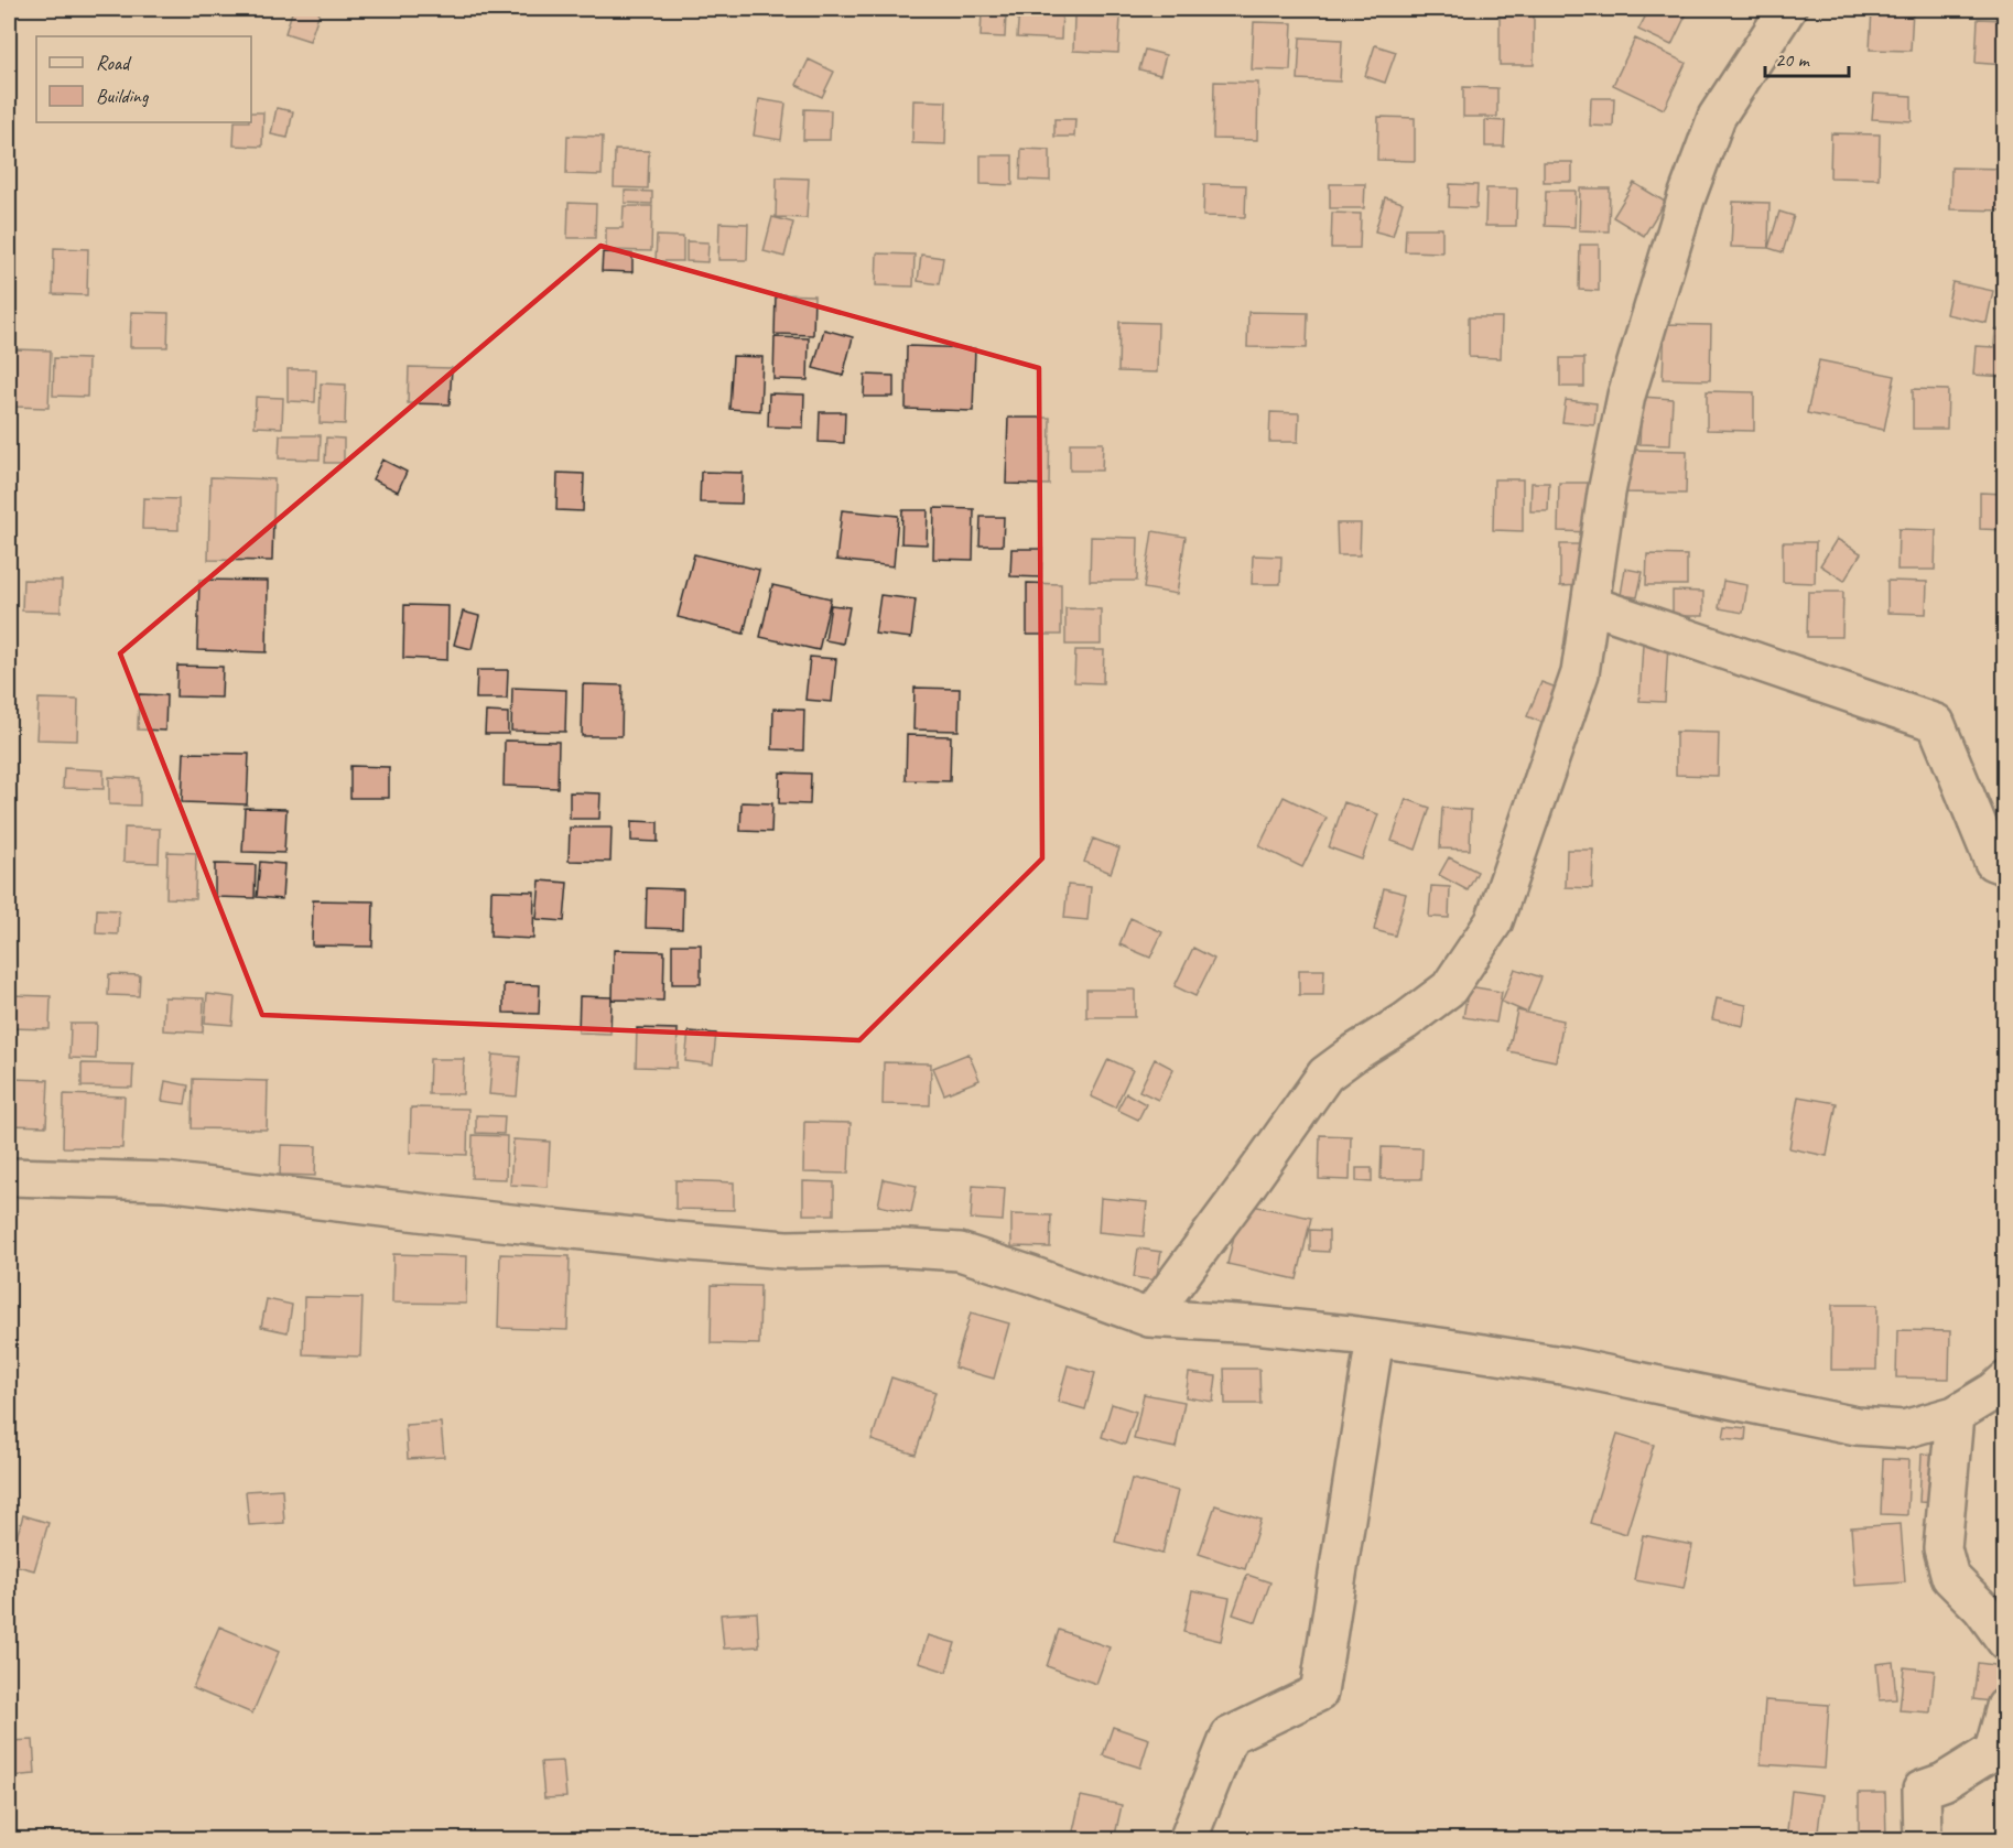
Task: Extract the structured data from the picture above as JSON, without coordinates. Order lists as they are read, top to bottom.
{
  "legend": ["Road", "Building"],
  "scale_bar": "20 m"
}
